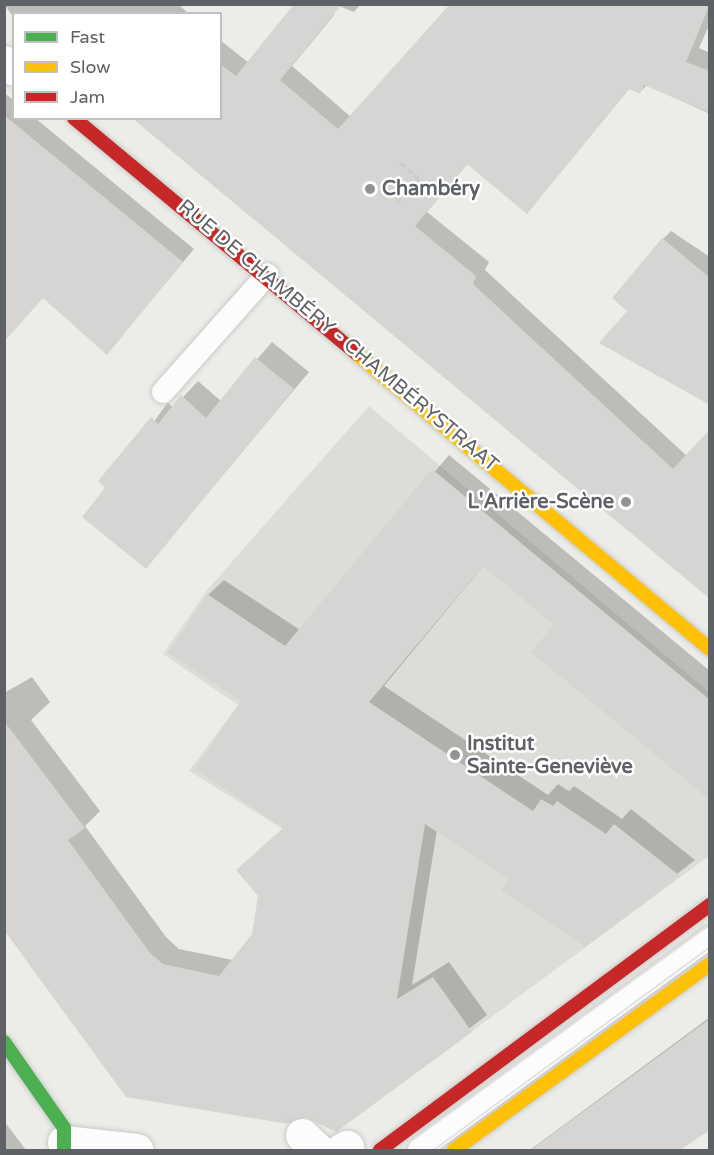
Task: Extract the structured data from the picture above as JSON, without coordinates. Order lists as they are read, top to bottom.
{
  "streets": {
    "street": ["RUE DE CHAMBÉRY - CHAMBÉRYSTRAAT"]
  },
  "places": ["Chambéry", "L'Arrière-Scène", "Institut Sainte-Geneviève"],
  "legend": ["Fast", "Slow", "Jam"]
}
